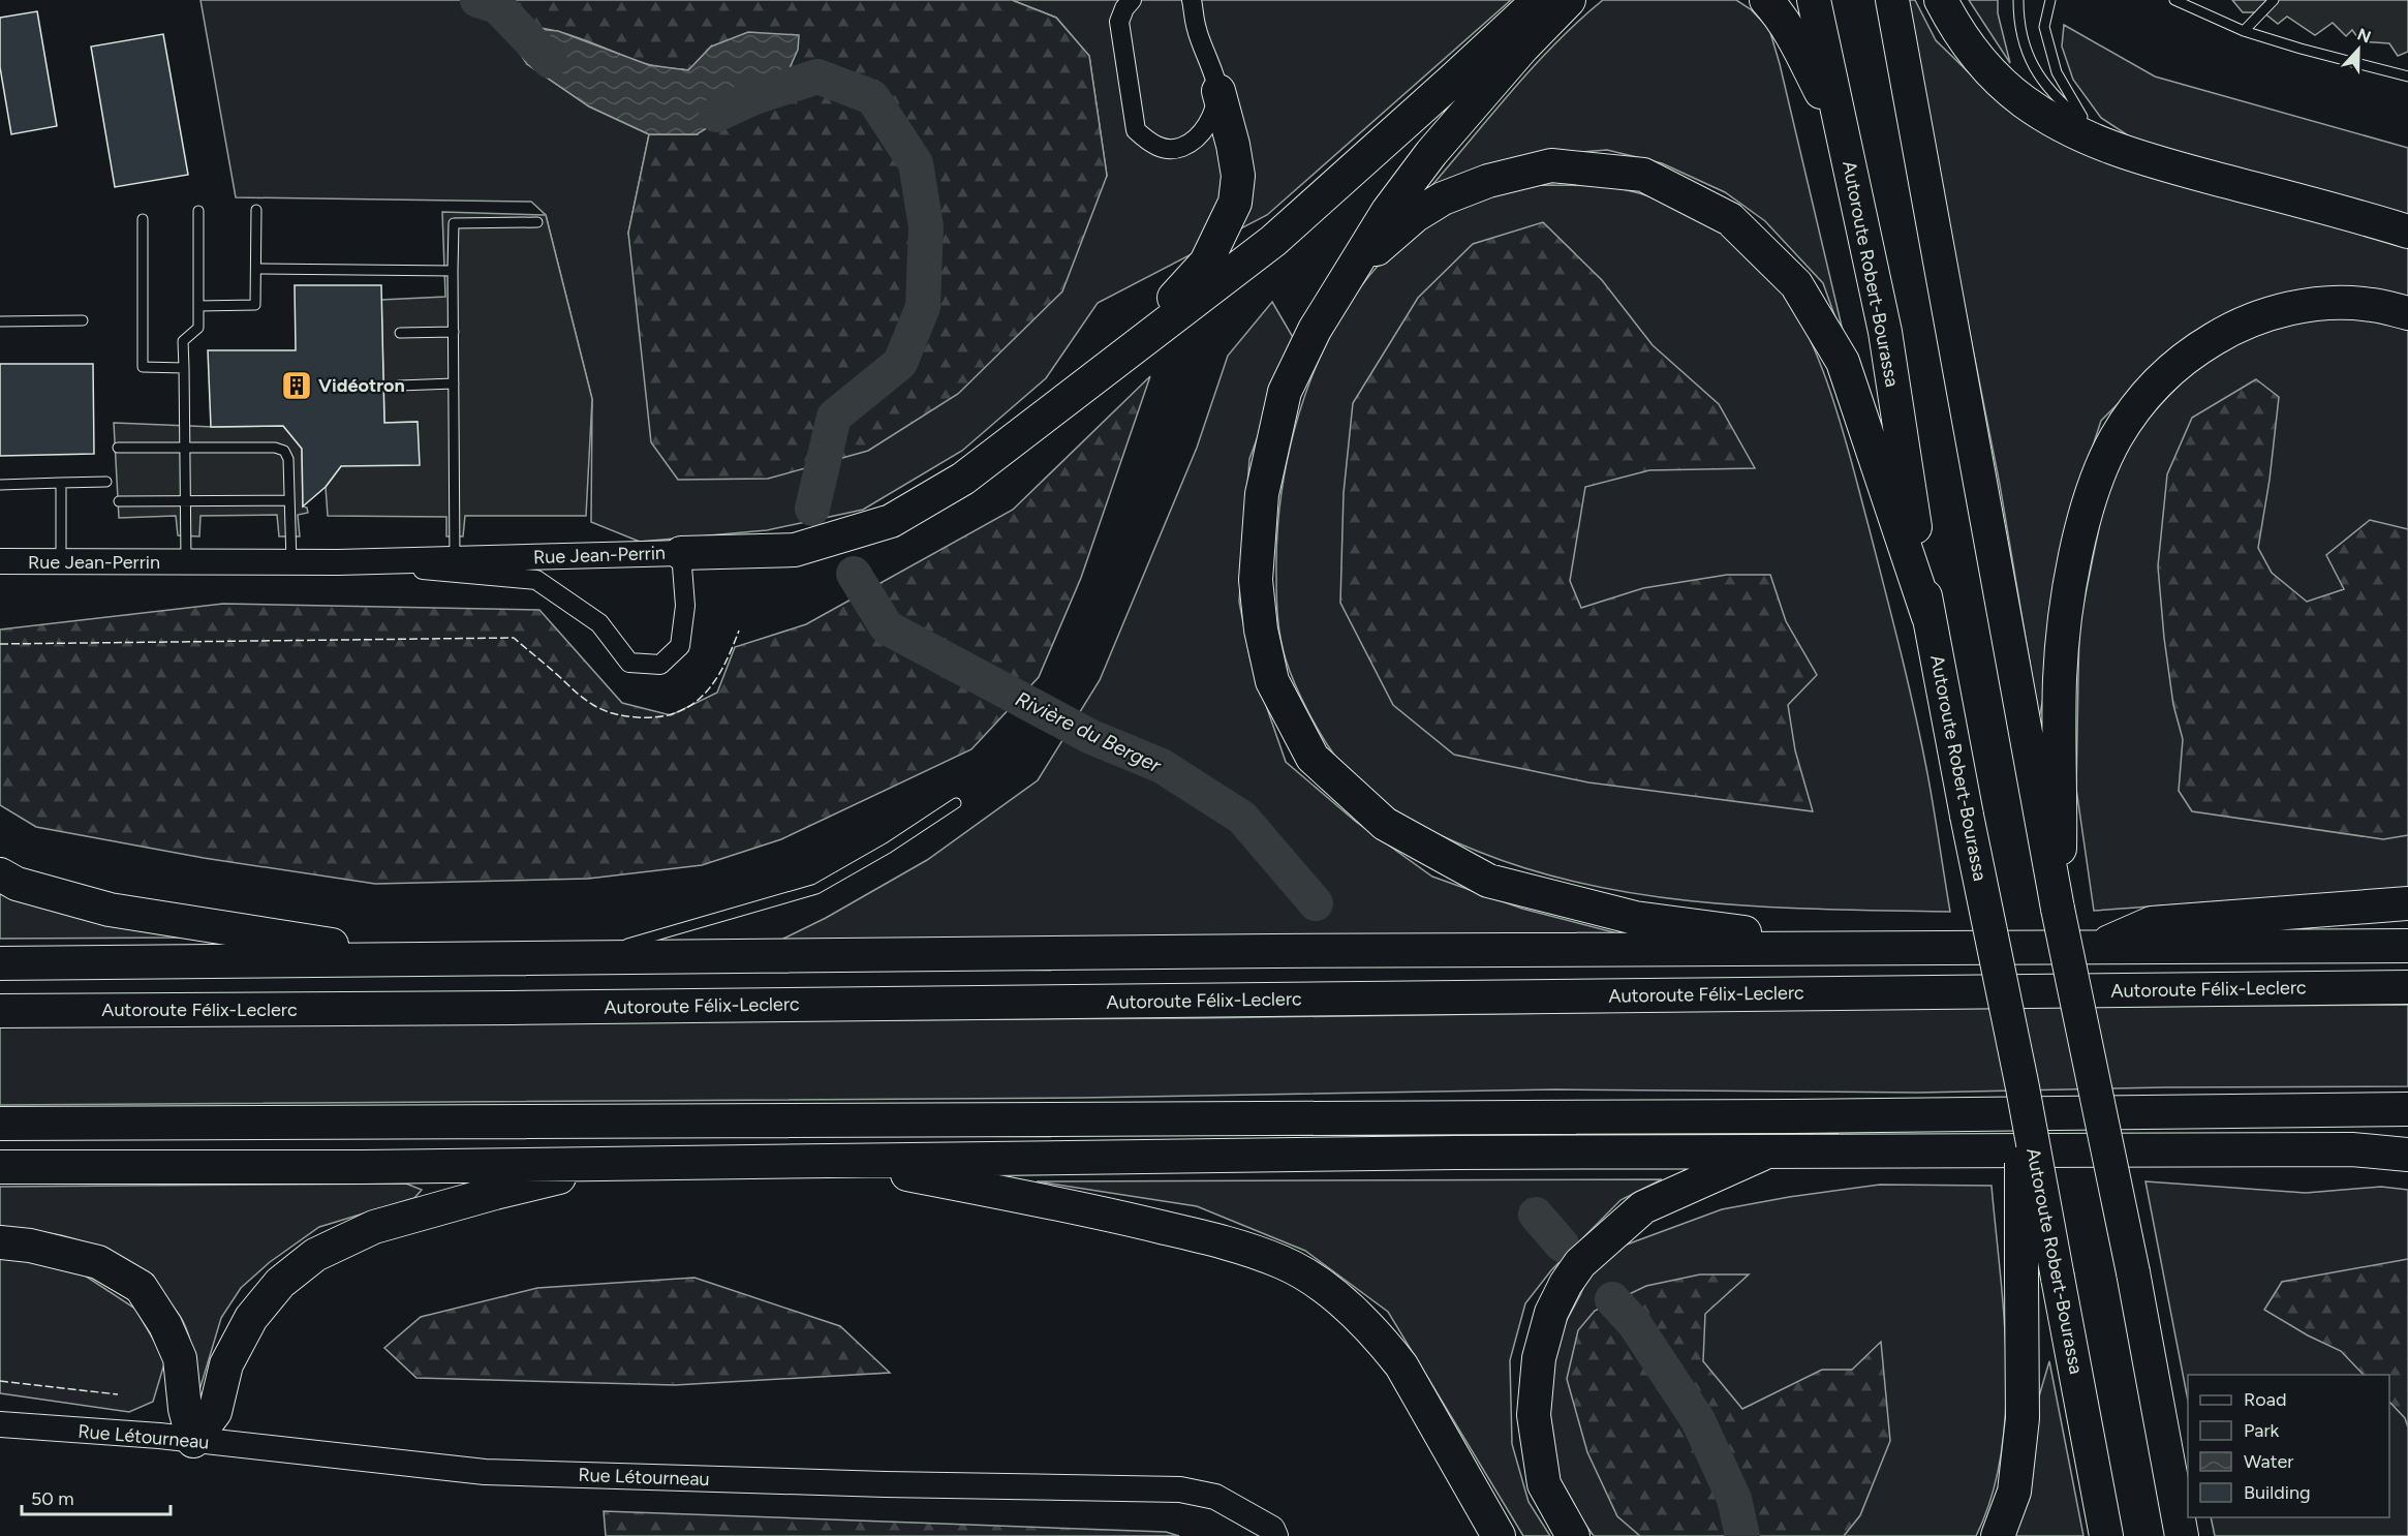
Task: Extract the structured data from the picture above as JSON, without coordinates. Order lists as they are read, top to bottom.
{
  "streets": {
    "highway": ["Autoroute Robert-Bourassa", "Autoroute Félix-Leclerc"],
    "street": ["Rue Jean-Perrin", "Rue Létourneau"]
  },
  "water": ["Rivière du Berger"],
  "places": {
    "building": ["Vidéotron"]
  },
  "legend": [
    "Road",
    "Park",
    "Water",
    "Building"
  ],
  "scale_bar": "50 m",
  "north": "top"
}
